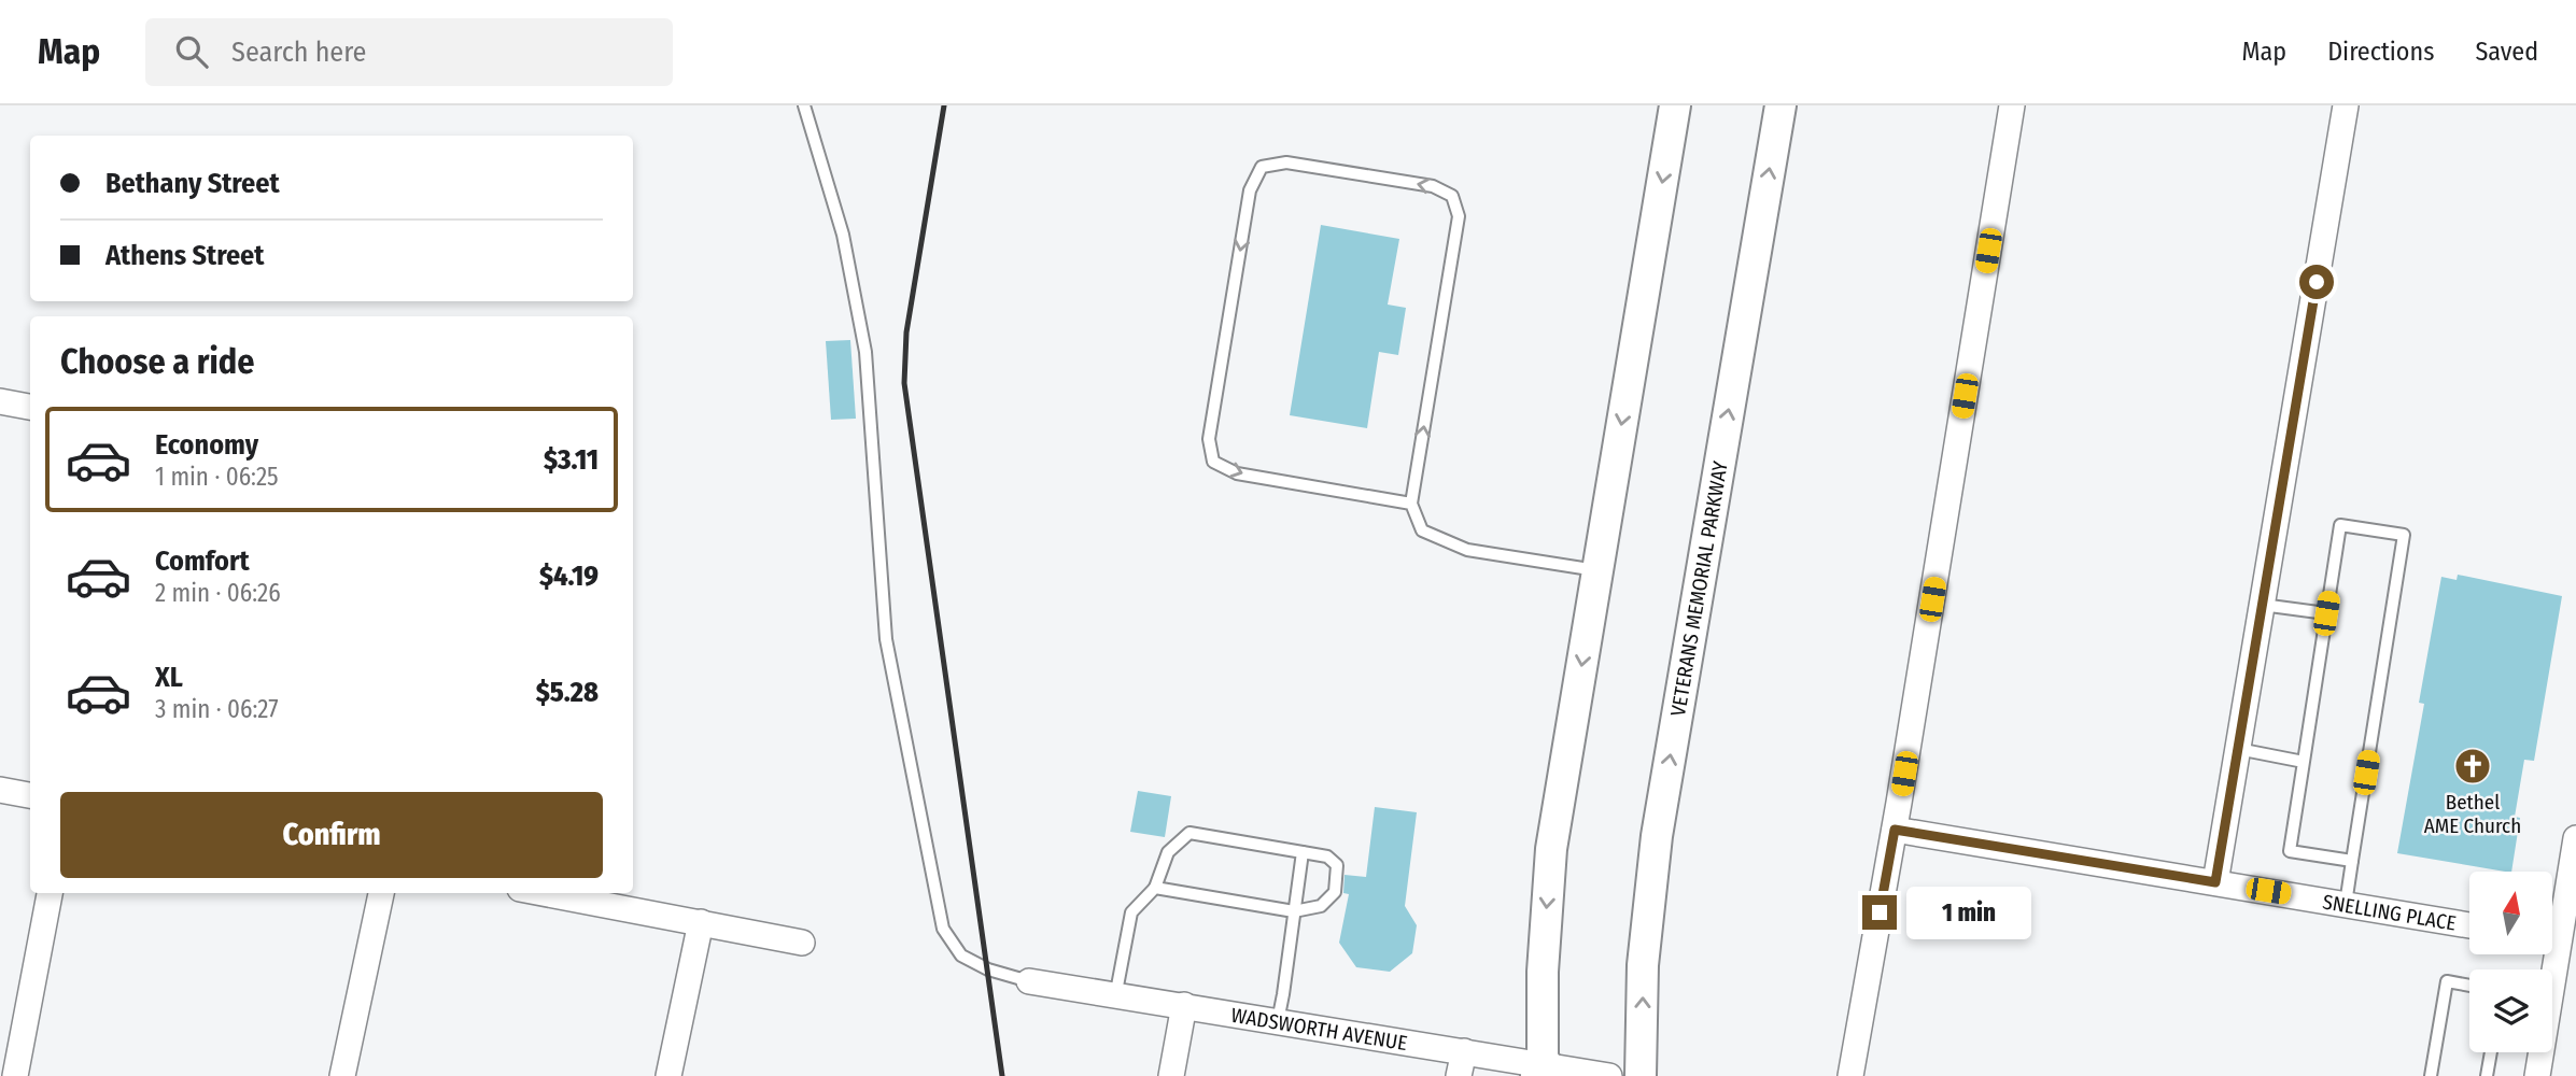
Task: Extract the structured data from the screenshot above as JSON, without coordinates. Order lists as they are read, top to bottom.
{
  "streets": {
    "street": ["VETERANS MEMORIAL PARKWAY", "SNELLING PLACE", "WADSWORTH AVENUE"]
  },
  "places": {
    "church": ["Bethel AME Church"]
  },
  "north": "top",
  "page": {
    "header": "Map",
    "search": "Search here",
    "nav": ["Map", "Directions", "Saved"],
    "banner": ["Bethany Street", "Athens Street"],
    "heading": "Choose a ride",
    "list": [
      {
        "name": "Economy",
        "note": "1 min · 06:25",
        "value": "$3.11"
      },
      {
        "name": "Comfort",
        "note": "2 min · 06:26",
        "value": "$4.19"
      },
      {
        "name": "XL",
        "note": "3 min · 06:27",
        "value": "$5.28"
      }
    ],
    "buttons": "Confirm",
    "bubble": "1 min"
  }
}
